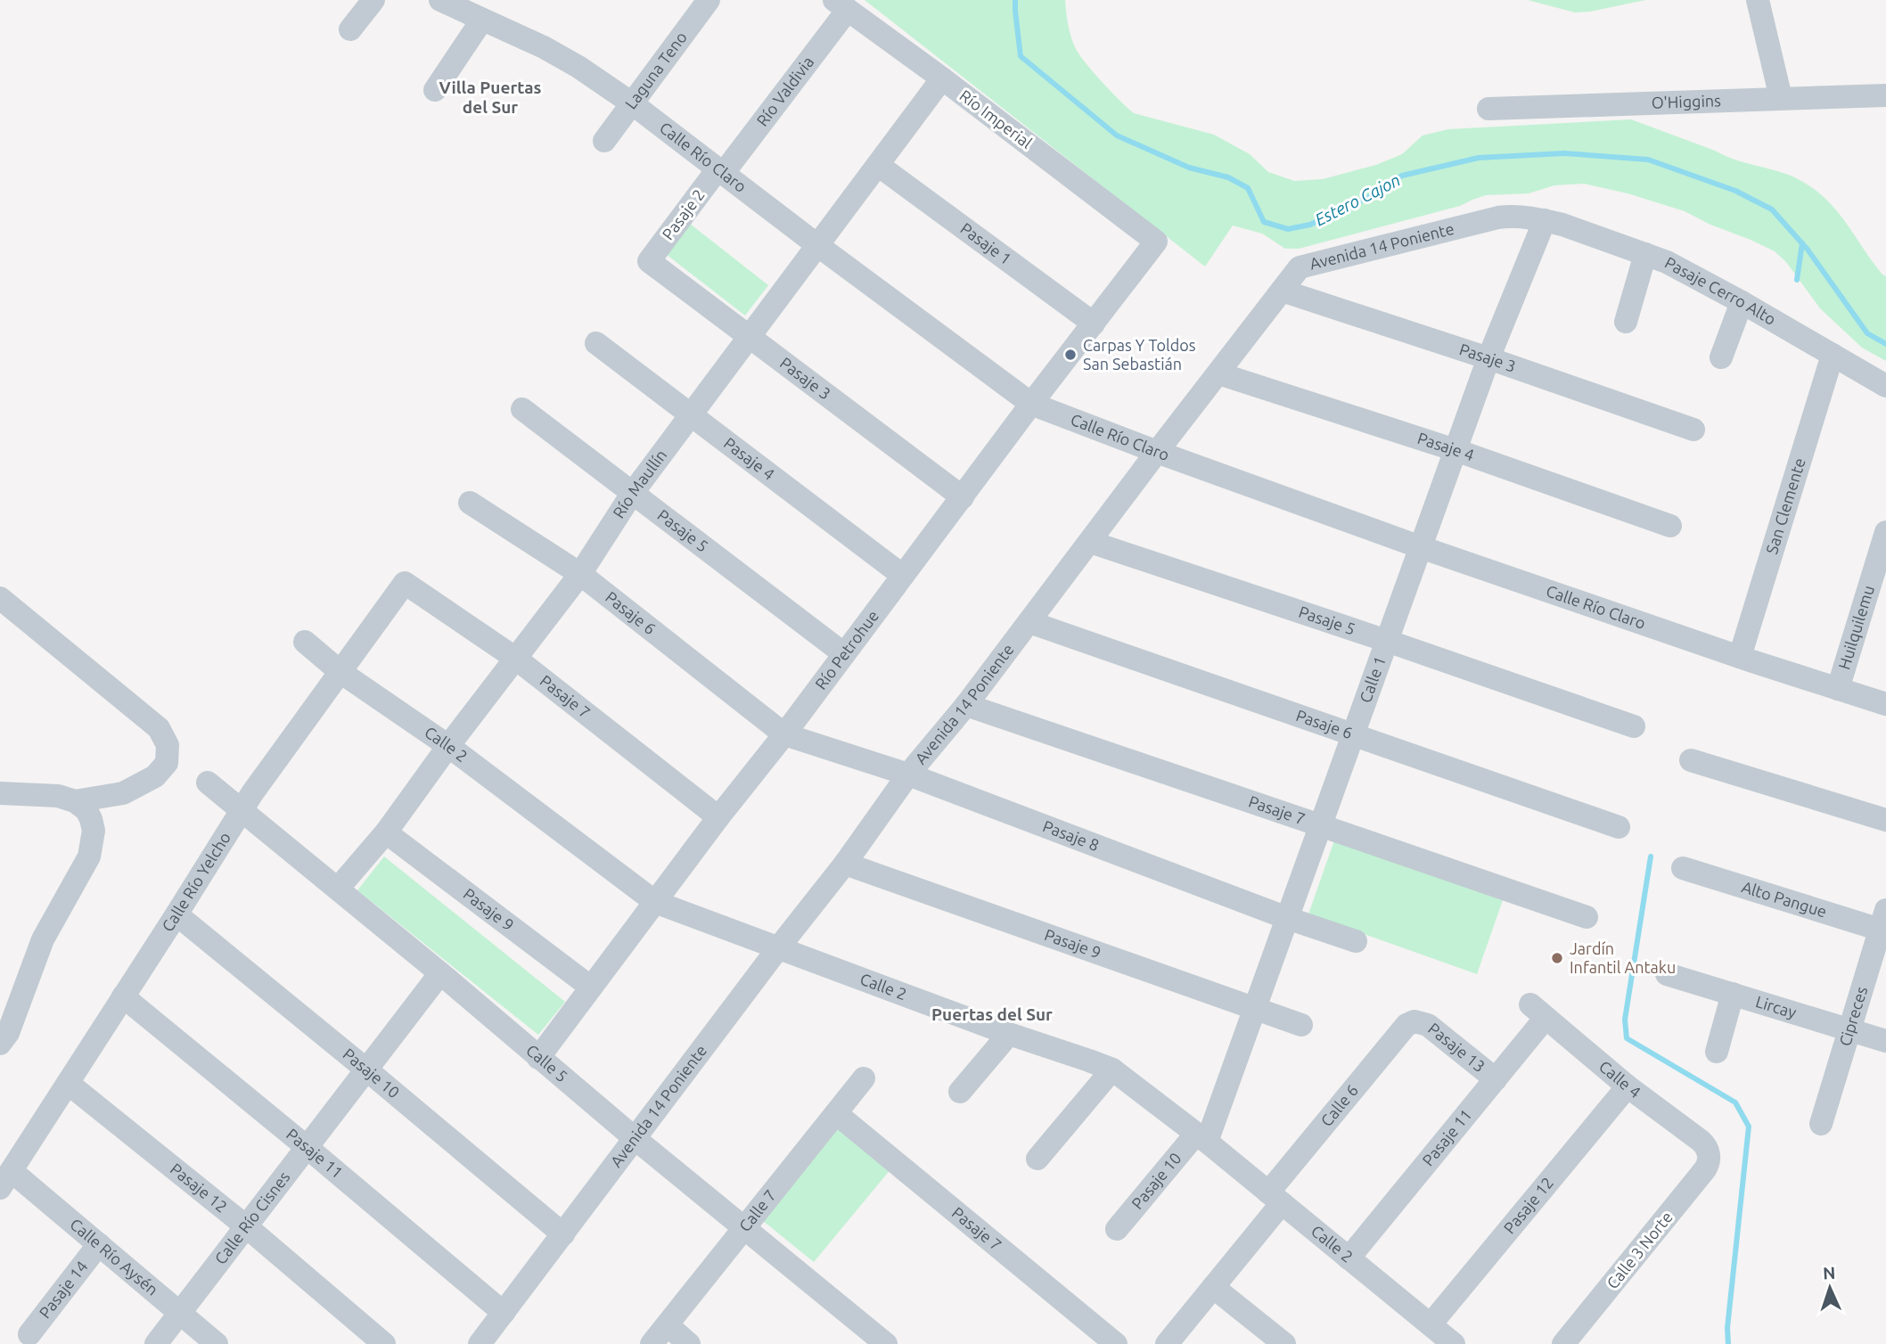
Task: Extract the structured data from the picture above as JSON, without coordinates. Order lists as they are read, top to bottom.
{
  "streets": {
    "street": [
      "Laguna Teno",
      "Río Valdivia",
      "O'Higgins",
      "Río Imperial",
      "Calle Río Claro",
      "Pasaje 2",
      "Pasaje 1",
      "Avenida 14 Poniente",
      "Pasaje Cerro Alto",
      "Pasaje 3",
      "Pasaje 4",
      "Río Maullín",
      "San Clemente",
      "Pasaje 5",
      "Pasaje 6",
      "Huilquilemu",
      "Río Petrohue",
      "Calle 1",
      "Pasaje 7",
      "Calle 2",
      "Pasaje 8",
      "Calle Río Yelcho",
      "Alto Pangue",
      "Pasaje 9",
      "Lircay",
      "Cipreces",
      "Pasaje 13",
      "Calle 5",
      "Pasaje 10",
      "Calle 4",
      "Calle 6",
      "Pasaje 11",
      "Pasaje 12",
      "Calle 7",
      "Calle Río Cisnes",
      "Calle 3 Norte",
      "Calle Río Aysén",
      "Pasaje 14"
    ]
  },
  "crossings": [
    ["Laguna Teno", "Calle Río Claro"],
    ["Río Valdivia", "Río Imperial"],
    ["Río Valdivia", "Calle Río Claro"],
    ["Río Valdivia", "Pasaje 2"],
    ["Río Imperial", "Río Maullín"],
    ["Río Imperial", "Río Petrohue"],
    ["Calle Río Claro", "Pasaje 2"],
    ["Calle Río Claro", "Avenida 14 Poniente"],
    ["Calle Río Claro", "Río Maullín"],
    ["Calle Río Claro", "San Clemente"],
    ["Calle Río Claro", "Huilquilemu"],
    ["Calle Río Claro", "Río Petrohue"],
    ["Calle Río Claro", "Calle 1"],
    ["Pasaje 2", "Pasaje 3"],
    ["Pasaje 1", "Río Maullín"],
    ["Pasaje 1", "Río Petrohue"],
    ["Avenida 14 Poniente", "Pasaje Cerro Alto"],
    ["Avenida 14 Poniente", "Pasaje 3"],
    ["Avenida 14 Poniente", "Pasaje 4"],
    ["Avenida 14 Poniente", "Pasaje 5"],
    ["Avenida 14 Poniente", "Pasaje 6"],
    ["Avenida 14 Poniente", "Calle 1"],
    ["Avenida 14 Poniente", "Pasaje 7"],
    ["Avenida 14 Poniente", "Calle 2"],
    ["Avenida 14 Poniente", "Pasaje 8"],
    ["Avenida 14 Poniente", "Pasaje 9"],
    ["Avenida 14 Poniente", "Calle 5"],
    ["Avenida 14 Poniente", "Pasaje 10"],
    ["Avenida 14 Poniente", "Pasaje 11"],
    ["Pasaje Cerro Alto", "San Clemente"],
    ["Pasaje Cerro Alto", "Calle 1"],
    ["Pasaje 3", "Río Maullín"],
    ["Pasaje 3", "Río Petrohue"],
    ["Pasaje 3", "Calle 1"],
    ["Pasaje 4", "Río Maullín"],
    ["Pasaje 4", "Río Petrohue"],
    ["Pasaje 4", "Calle 1"],
    ["Río Maullín", "Pasaje 5"],
    ["Río Maullín", "Pasaje 6"],
    ["Río Maullín", "Pasaje 7"],
    ["Río Maullín", "Calle 2"],
    ["Río Maullín", "Pasaje 9"],
    ["Río Maullín", "Calle 5"],
    ["Pasaje 5", "Río Petrohue"],
    ["Pasaje 5", "Calle 1"],
    ["Pasaje 6", "Río Petrohue"],
    ["Pasaje 6", "Calle 1"],
    ["Pasaje 6", "Pasaje 8"],
    ["Río Petrohue", "Pasaje 7"],
    ["Río Petrohue", "Calle 2"],
    ["Río Petrohue", "Pasaje 8"],
    ["Río Petrohue", "Pasaje 9"],
    ["Río Petrohue", "Calle 5"],
    ["Calle 1", "Pasaje 7"],
    ["Calle 1", "Calle 2"],
    ["Calle 1", "Pasaje 8"],
    ["Calle 1", "Pasaje 9"],
    ["Calle 1", "Pasaje 10"],
    ["Pasaje 7", "Calle Río Yelcho"],
    ["Pasaje 7", "Calle 7"],
    ["Calle 2", "Calle Río Yelcho"],
    ["Calle 2", "Pasaje 10"],
    ["Calle 2", "Calle 6"],
    ["Calle 2", "Pasaje 11"],
    ["Calle 2", "Pasaje 12"],
    ["Calle Río Yelcho", "Calle 5"],
    ["Calle Río Yelcho", "Pasaje 10"],
    ["Calle Río Yelcho", "Pasaje 11"],
    ["Calle Río Yelcho", "Pasaje 12"],
    ["Calle Río Yelcho", "Calle Río Aysén"],
    ["Alto Pangue", "Cipreces"],
    ["Lircay", "Cipreces"],
    ["Pasaje 13", "Calle 6"],
    ["Pasaje 13", "Pasaje 11"],
    ["Calle 5", "Calle 7"],
    ["Calle 5", "Calle Río Cisnes"],
    ["Pasaje 10", "Calle Río Cisnes"],
    ["Calle 4", "Pasaje 11"],
    ["Calle 4", "Pasaje 12"],
    ["Calle 4", "Calle 3 Norte"],
    ["Pasaje 11", "Calle Río Cisnes"],
    ["Pasaje 12", "Calle Río Cisnes"],
    ["Calle Río Cisnes", "Calle Río Aysén"],
    ["Calle Río Aysén", "Pasaje 14"]
  ],
  "districts": ["Villa Puertas del Sur", "Puertas del Sur"],
  "water": ["Estero Cajon"],
  "places": ["Carpas Y Toldos San Sebastián", "Jardín Infantil Antaku"],
  "north": "top"
}
